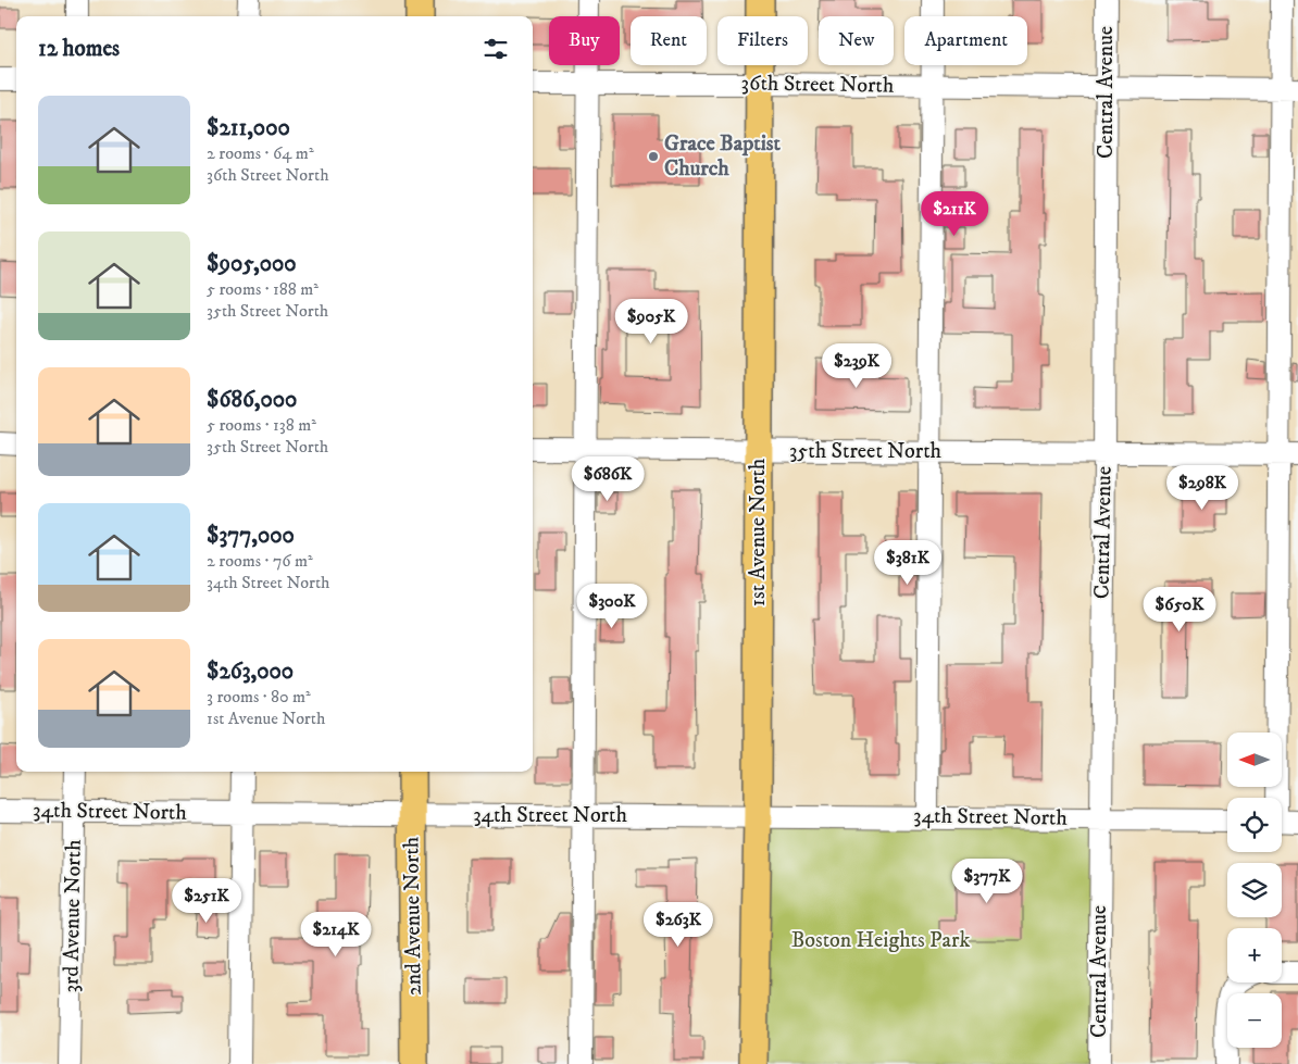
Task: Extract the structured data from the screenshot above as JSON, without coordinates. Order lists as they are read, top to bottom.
{
  "streets": {
    "main road": ["1st Avenue North", "2nd Avenue North"],
    "street": [
      "36th Street North",
      "Central Avenue",
      "35th Street North",
      "34th Street North",
      "3rd Avenue North"
    ]
  },
  "crossings": [
    ["36th Street North", "Central Avenue"],
    ["36th Street North", "1st Avenue North"],
    ["Central Avenue", "35th Street North"],
    ["Central Avenue", "34th Street North"],
    ["35th Street North", "1st Avenue North"],
    ["1st Avenue North", "34th Street North"],
    ["34th Street North", "3rd Avenue North"],
    ["34th Street North", "2nd Avenue North"]
  ],
  "parks": ["Boston Heights Park"],
  "places": ["Grace Baptist Church"],
  "north": "left",
  "page": {
    "chip": [
      "Buy",
      "Rent",
      "Filters",
      "New",
      "Apartment"
    ],
    "heading": "12 homes",
    "list": [
      {
        "name": "$211,000",
        "note": "2 rooms · 64 m² · 36th Street North"
      },
      {
        "name": "$905,000",
        "note": "5 rooms · 188 m² · 35th Street North"
      },
      {
        "name": "$686,000",
        "note": "5 rooms · 138 m² · 35th Street North"
      },
      {
        "name": "$377,000",
        "note": "2 rooms · 76 m² · 34th Street North"
      },
      {
        "name": "$263,000",
        "note": "3 rooms · 80 m² · 1st Avenue North"
      }
    ],
    "price": [
      "$211K",
      "$905K",
      "$239K",
      "$686K",
      "$298K",
      "$381K",
      "$300K",
      "$650K",
      "$377K",
      "$251K",
      "$263K",
      "$214K"
    ],
    "map_buttons": ["+", "−"]
  }
}
